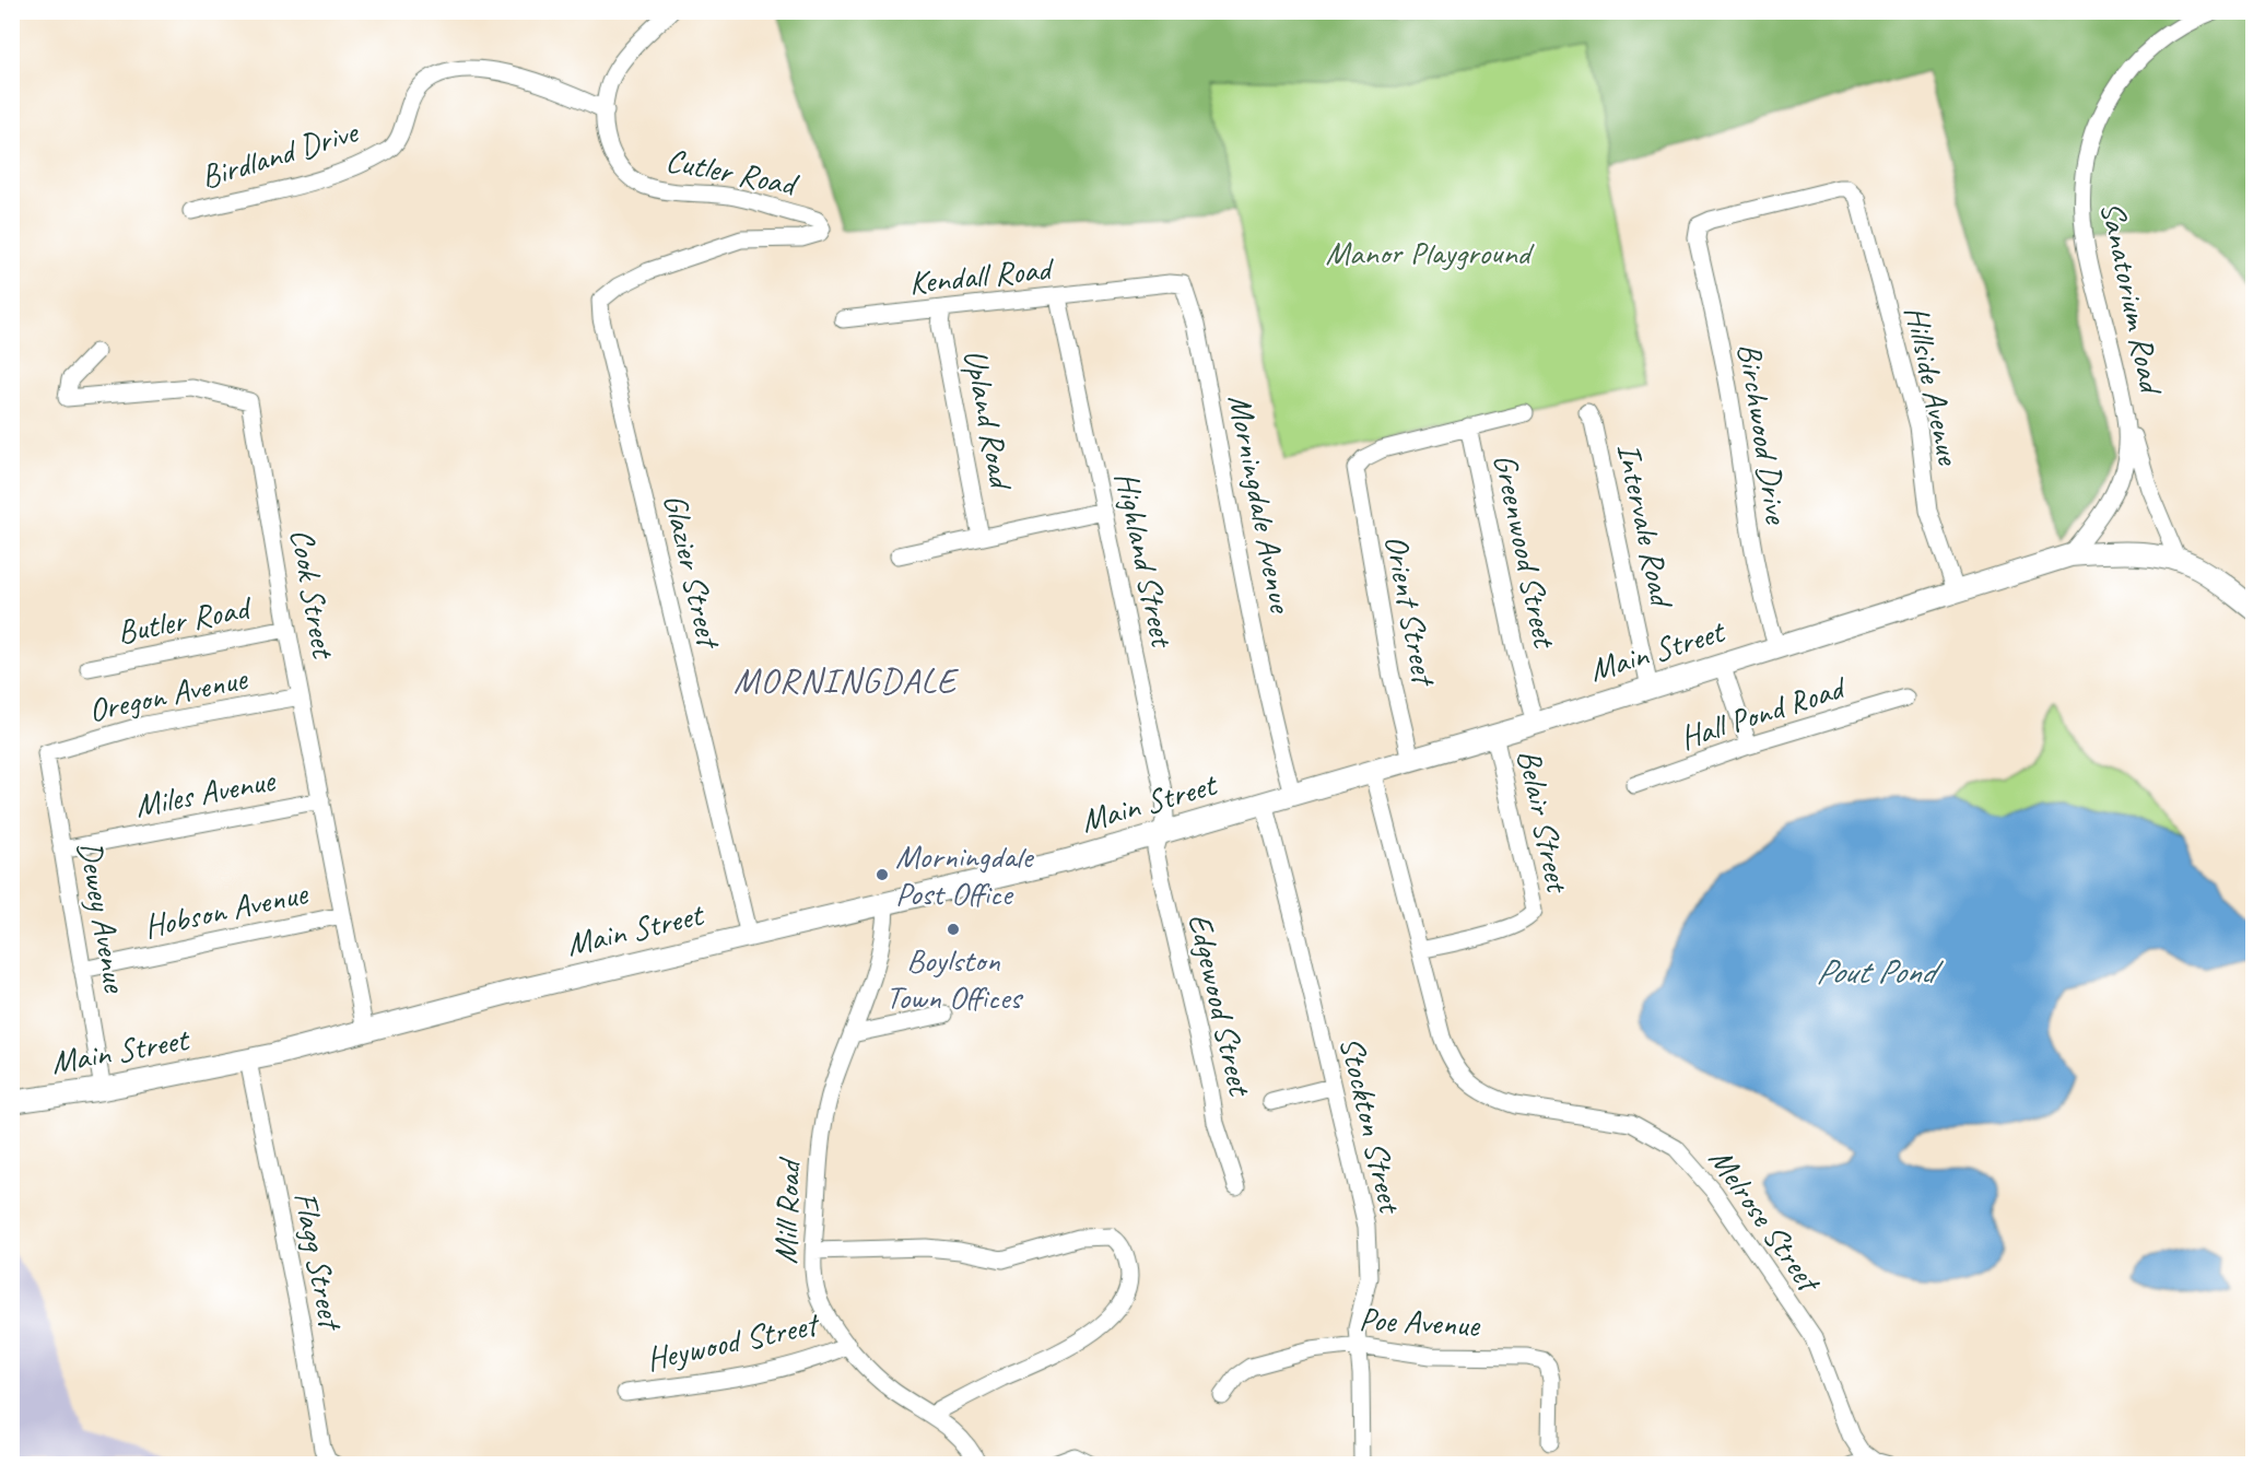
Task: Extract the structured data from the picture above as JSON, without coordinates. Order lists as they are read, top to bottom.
{
  "streets": {
    "main road": ["Main Street"],
    "street": [
      "Birdland Drive",
      "Cutler Road",
      "Kendall Road",
      "Sanatorium Road",
      "Hillside Avenue",
      "Upland Road",
      "Birchwood Drive",
      "Morningdale Avenue",
      "Intervale Road",
      "Greenwood Street",
      "Highland Street",
      "Glazier Street",
      "Cook Street",
      "Orient Street",
      "Butler Road",
      "Oregon Avenue",
      "Hall Pond Road",
      "Miles Avenue",
      "Belair Street",
      "Hobson Avenue",
      "Dewey Avenue",
      "Edgewood Street",
      "Stockton Street",
      "Mill Road",
      "Melrose Street",
      "Flagg Street",
      "Poe Avenue",
      "Heywood Street"
    ]
  },
  "crossings": [
    ["Birdland Drive", "Cutler Road"],
    ["Cutler Road", "Glazier Street"],
    ["Kendall Road", "Upland Road"],
    ["Kendall Road", "Morningdale Avenue"],
    ["Kendall Road", "Highland Street"],
    ["Sanatorium Road", "Main Street"],
    ["Hillside Avenue", "Birchwood Drive"],
    ["Hillside Avenue", "Main Street"],
    ["Birchwood Drive", "Main Street"],
    ["Morningdale Avenue", "Main Street"],
    ["Intervale Road", "Main Street"],
    ["Greenwood Street", "Orient Street"],
    ["Greenwood Street", "Main Street"],
    ["Highland Street", "Main Street"],
    ["Highland Street", "Edgewood Street"],
    ["Glazier Street", "Main Street"],
    ["Cook Street", "Butler Road"],
    ["Cook Street", "Main Street"],
    ["Cook Street", "Oregon Avenue"],
    ["Cook Street", "Miles Avenue"],
    ["Cook Street", "Hobson Avenue"],
    ["Orient Street", "Main Street"],
    ["Main Street", "Belair Street"],
    ["Main Street", "Dewey Avenue"],
    ["Main Street", "Edgewood Street"],
    ["Main Street", "Stockton Street"],
    ["Main Street", "Mill Road"],
    ["Main Street", "Melrose Street"],
    ["Main Street", "Flagg Street"],
    ["Oregon Avenue", "Dewey Avenue"],
    ["Miles Avenue", "Dewey Avenue"],
    ["Belair Street", "Melrose Street"],
    ["Hobson Avenue", "Dewey Avenue"],
    ["Stockton Street", "Poe Avenue"],
    ["Mill Road", "Heywood Street"]
  ],
  "districts": ["MORNINGDALE"],
  "water": ["Pout Pond"],
  "parks": ["Manor Playground"],
  "places": ["Morningdale Post Office", "Boylston Town Offices"]
}
